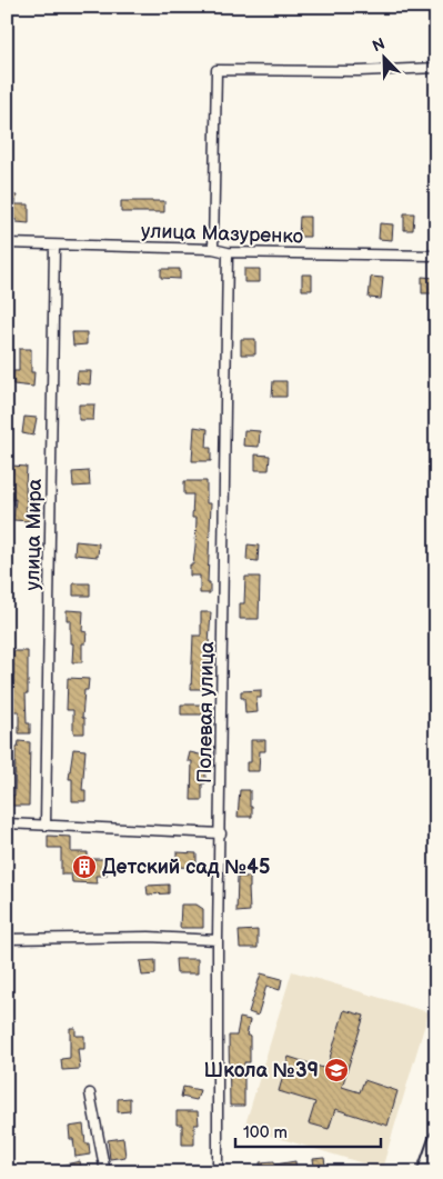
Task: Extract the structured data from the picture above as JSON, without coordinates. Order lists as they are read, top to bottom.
{
  "streets": {
    "street": ["улица Мазуренко", "улица Мира", "Полевая улица"]
  },
  "crossings": [
    ["улица Мазуренко", "улица Мира"],
    ["улица Мазуренко", "Полевая улица"]
  ],
  "places": {
    "building": ["Детский сад №45"],
    "school or university": ["Школа №39"]
  },
  "scale_bar": "100 m",
  "north": "top left"
}
